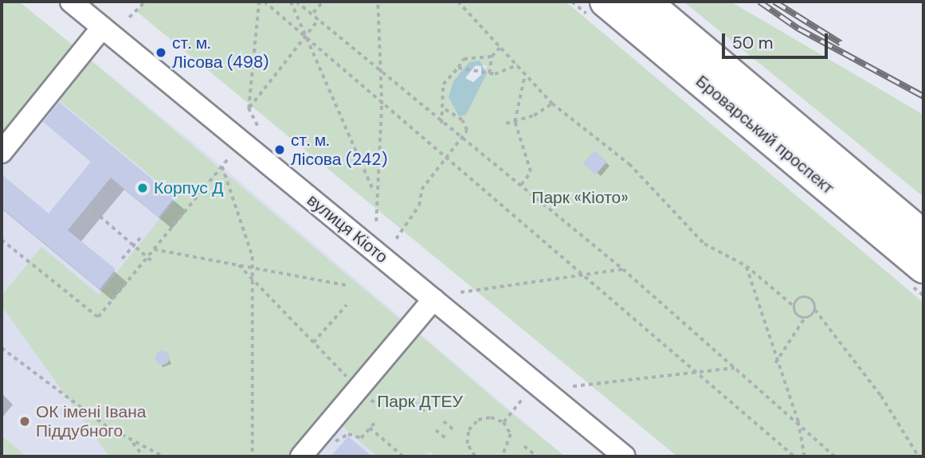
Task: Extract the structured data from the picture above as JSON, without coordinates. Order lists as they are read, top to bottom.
{
  "streets": {
    "highway": ["Броварський проспект"],
    "street": ["вулиця Кіото"]
  },
  "parks": ["Парк «Кіото»", "Парк ДТЕУ"],
  "places": [
    "ст. м. Лісова (498)",
    "ст. м. Лісова (242)",
    "Корпус Д",
    "ОК імені Івана Піддубного"
  ],
  "scale_bar": "50 m"
}
